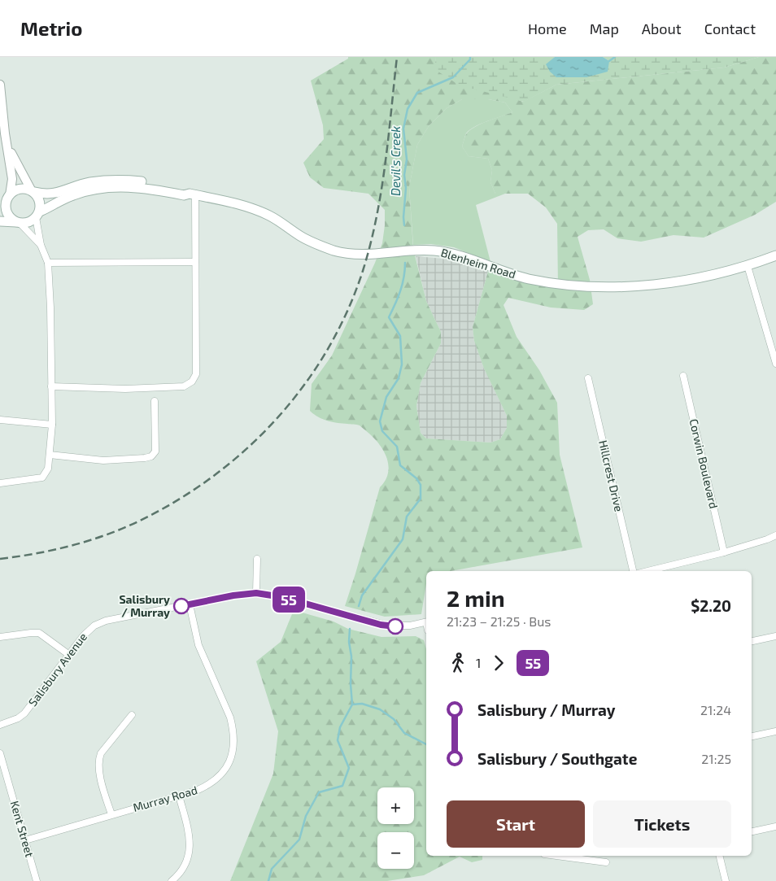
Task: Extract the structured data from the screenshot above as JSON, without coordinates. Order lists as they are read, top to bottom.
{
  "streets": {
    "main road": ["Blenheim Road"],
    "street": [
      "Corwin Boulevard",
      "Hillcrest Drive",
      "Salisbury Avenue",
      "Murray Road",
      "Kent Street"
    ]
  },
  "crossings": [
    ["Salisbury Avenue", "Murray Road"],
    ["Murray Road", "Kent Street"]
  ],
  "water": ["Devil's Creek"],
  "places": ["Salisbury / Murray"],
  "lines": ["bus line 55"],
  "page": {
    "header": "Metrio",
    "nav": [
      "Home",
      "Map",
      "About",
      "Contact"
    ],
    "on_map": "55",
    "heading": ["2 min", "21:23 – 21:25 · Bus", "$2.20"],
    "legs": ["1", "55"],
    "list": [
      {
        "name": "Salisbury / Murray",
        "value": "21:24"
      },
      {
        "name": "Salisbury / Southgate",
        "value": "21:25"
      }
    ],
    "map_buttons": ["+", "−"],
    "buttons": ["Start", "Tickets"]
  }
}
